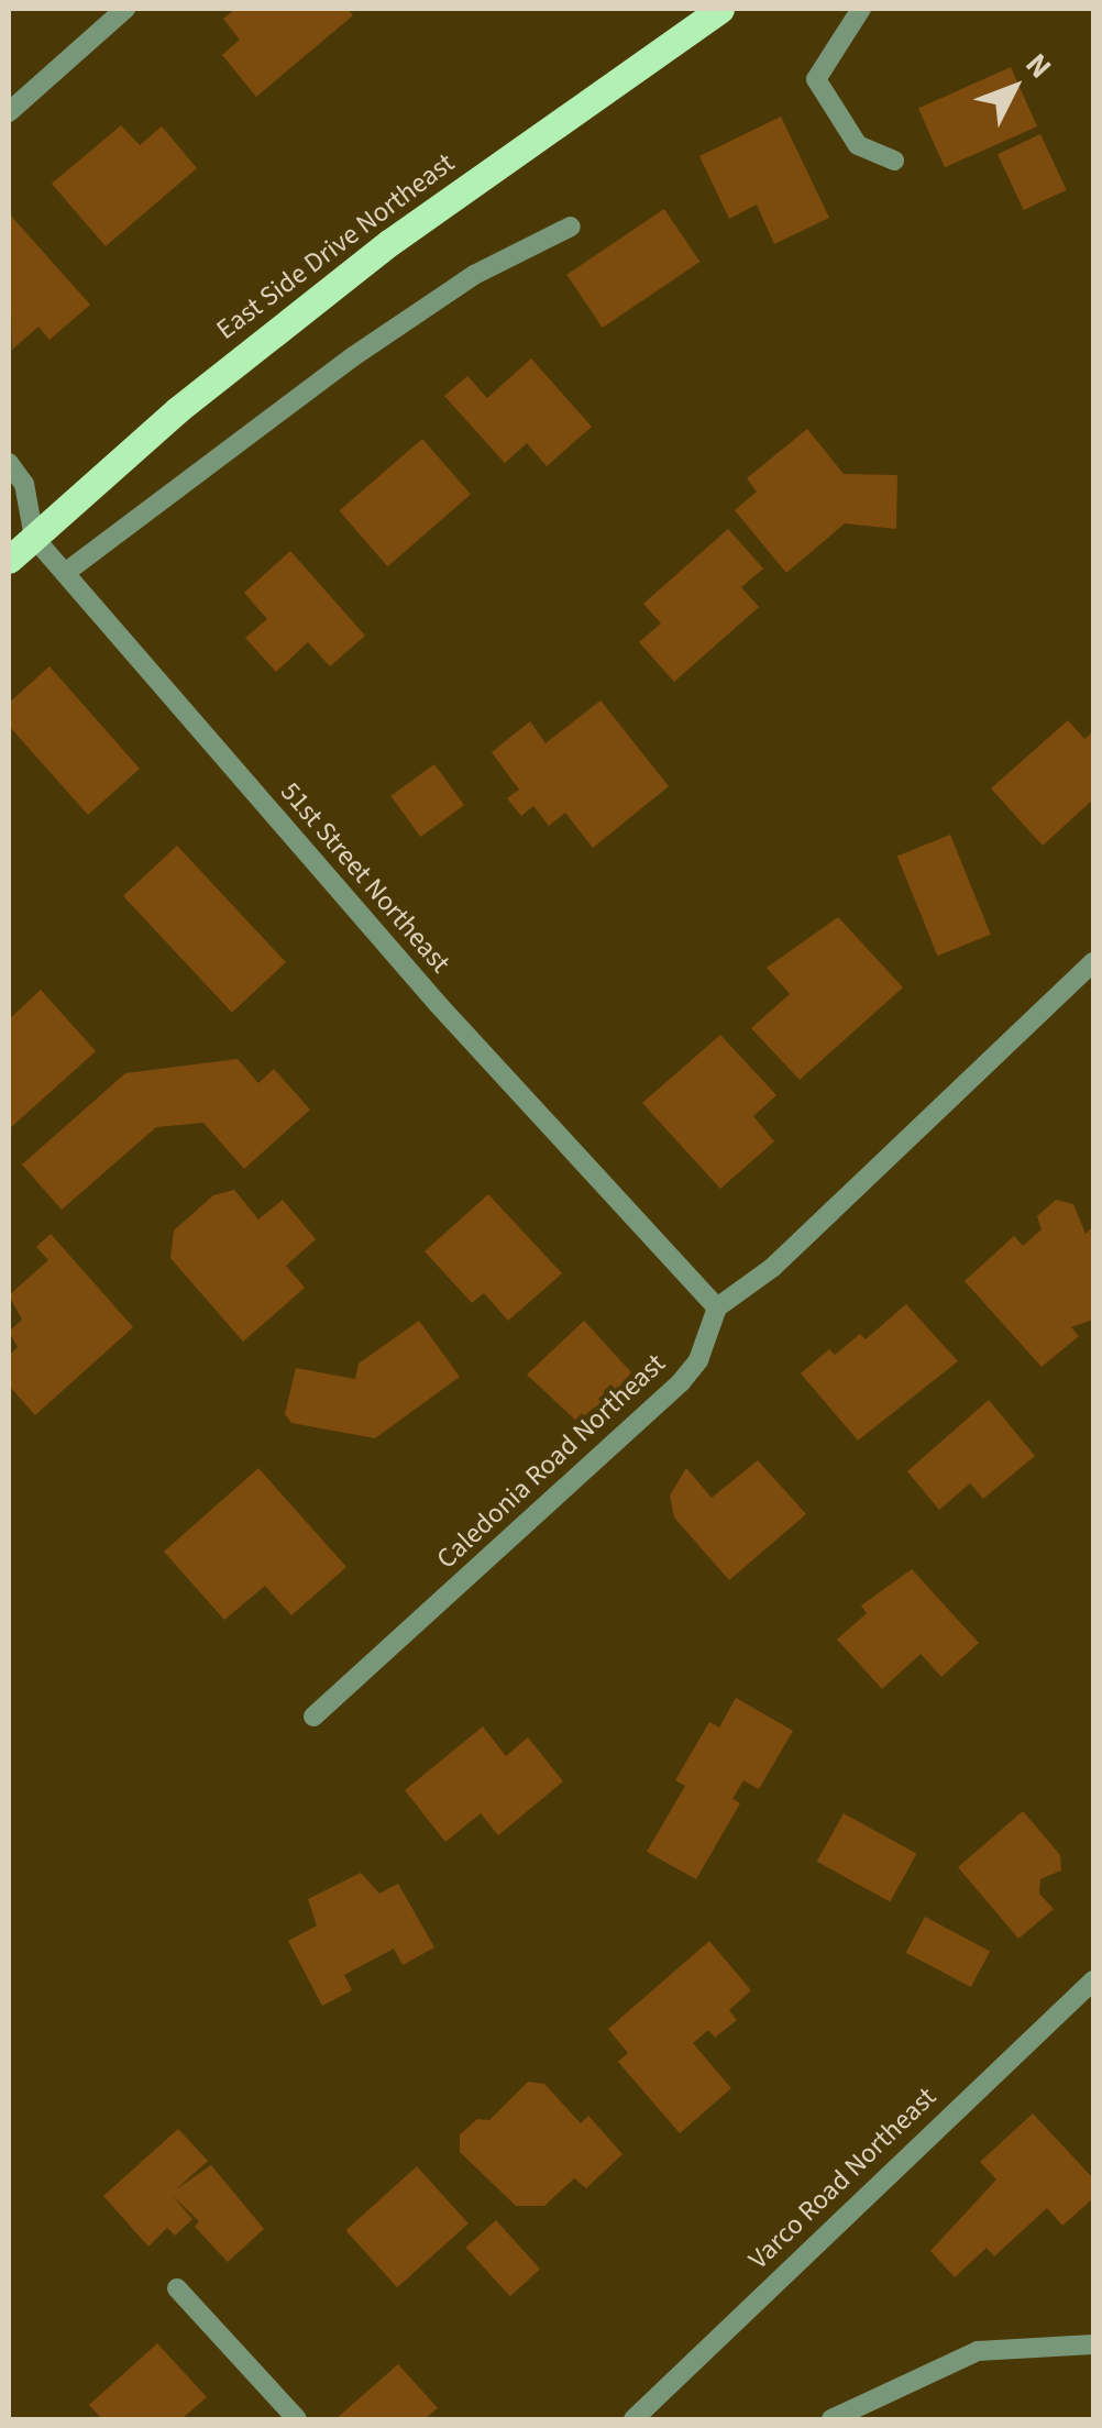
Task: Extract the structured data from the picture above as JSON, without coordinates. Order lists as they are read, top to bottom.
{
  "streets": {
    "main road": ["East Side Drive Northeast"],
    "street": ["51st Street Northeast", "Caledonia Road Northeast", "Varco Road Northeast"]
  },
  "crossings": [
    ["East Side Drive Northeast", "51st Street Northeast"],
    ["51st Street Northeast", "Caledonia Road Northeast"]
  ],
  "north": "top right"
}
